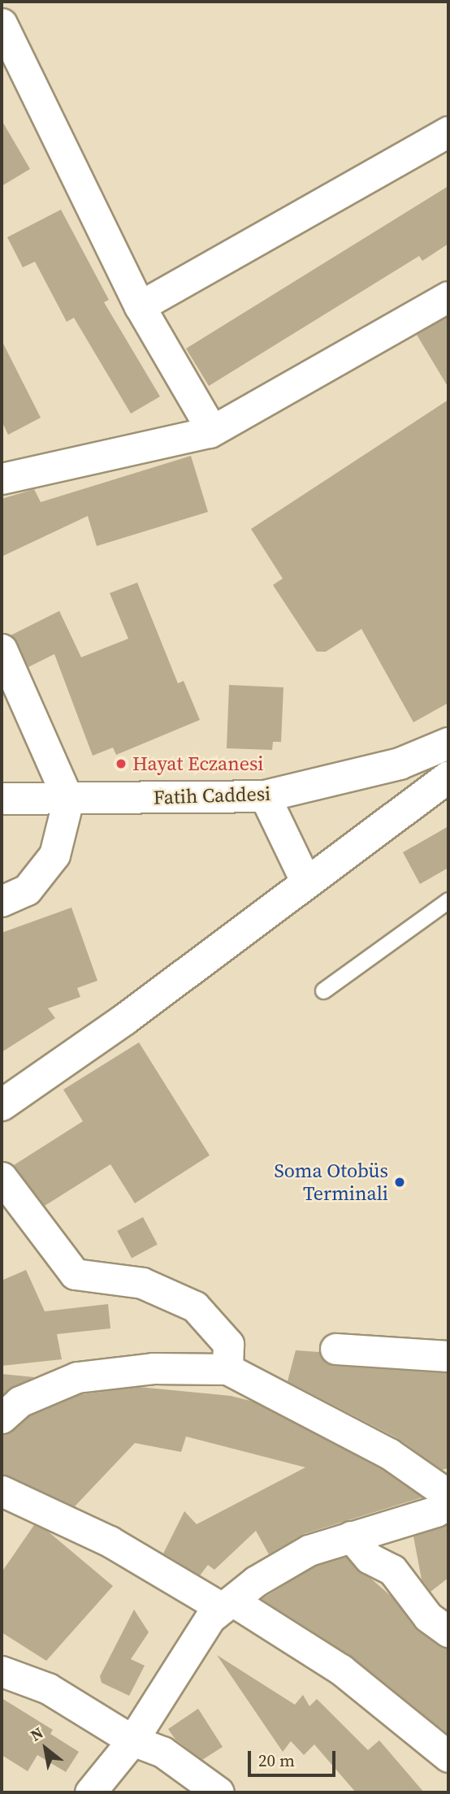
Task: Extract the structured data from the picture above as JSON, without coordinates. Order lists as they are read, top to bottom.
{
  "streets": {
    "street": ["Fatih Caddesi"]
  },
  "places": ["Hayat Eczanesi", "Soma Otobüs Terminali"],
  "scale_bar": "20 m",
  "north": "top left"
}
